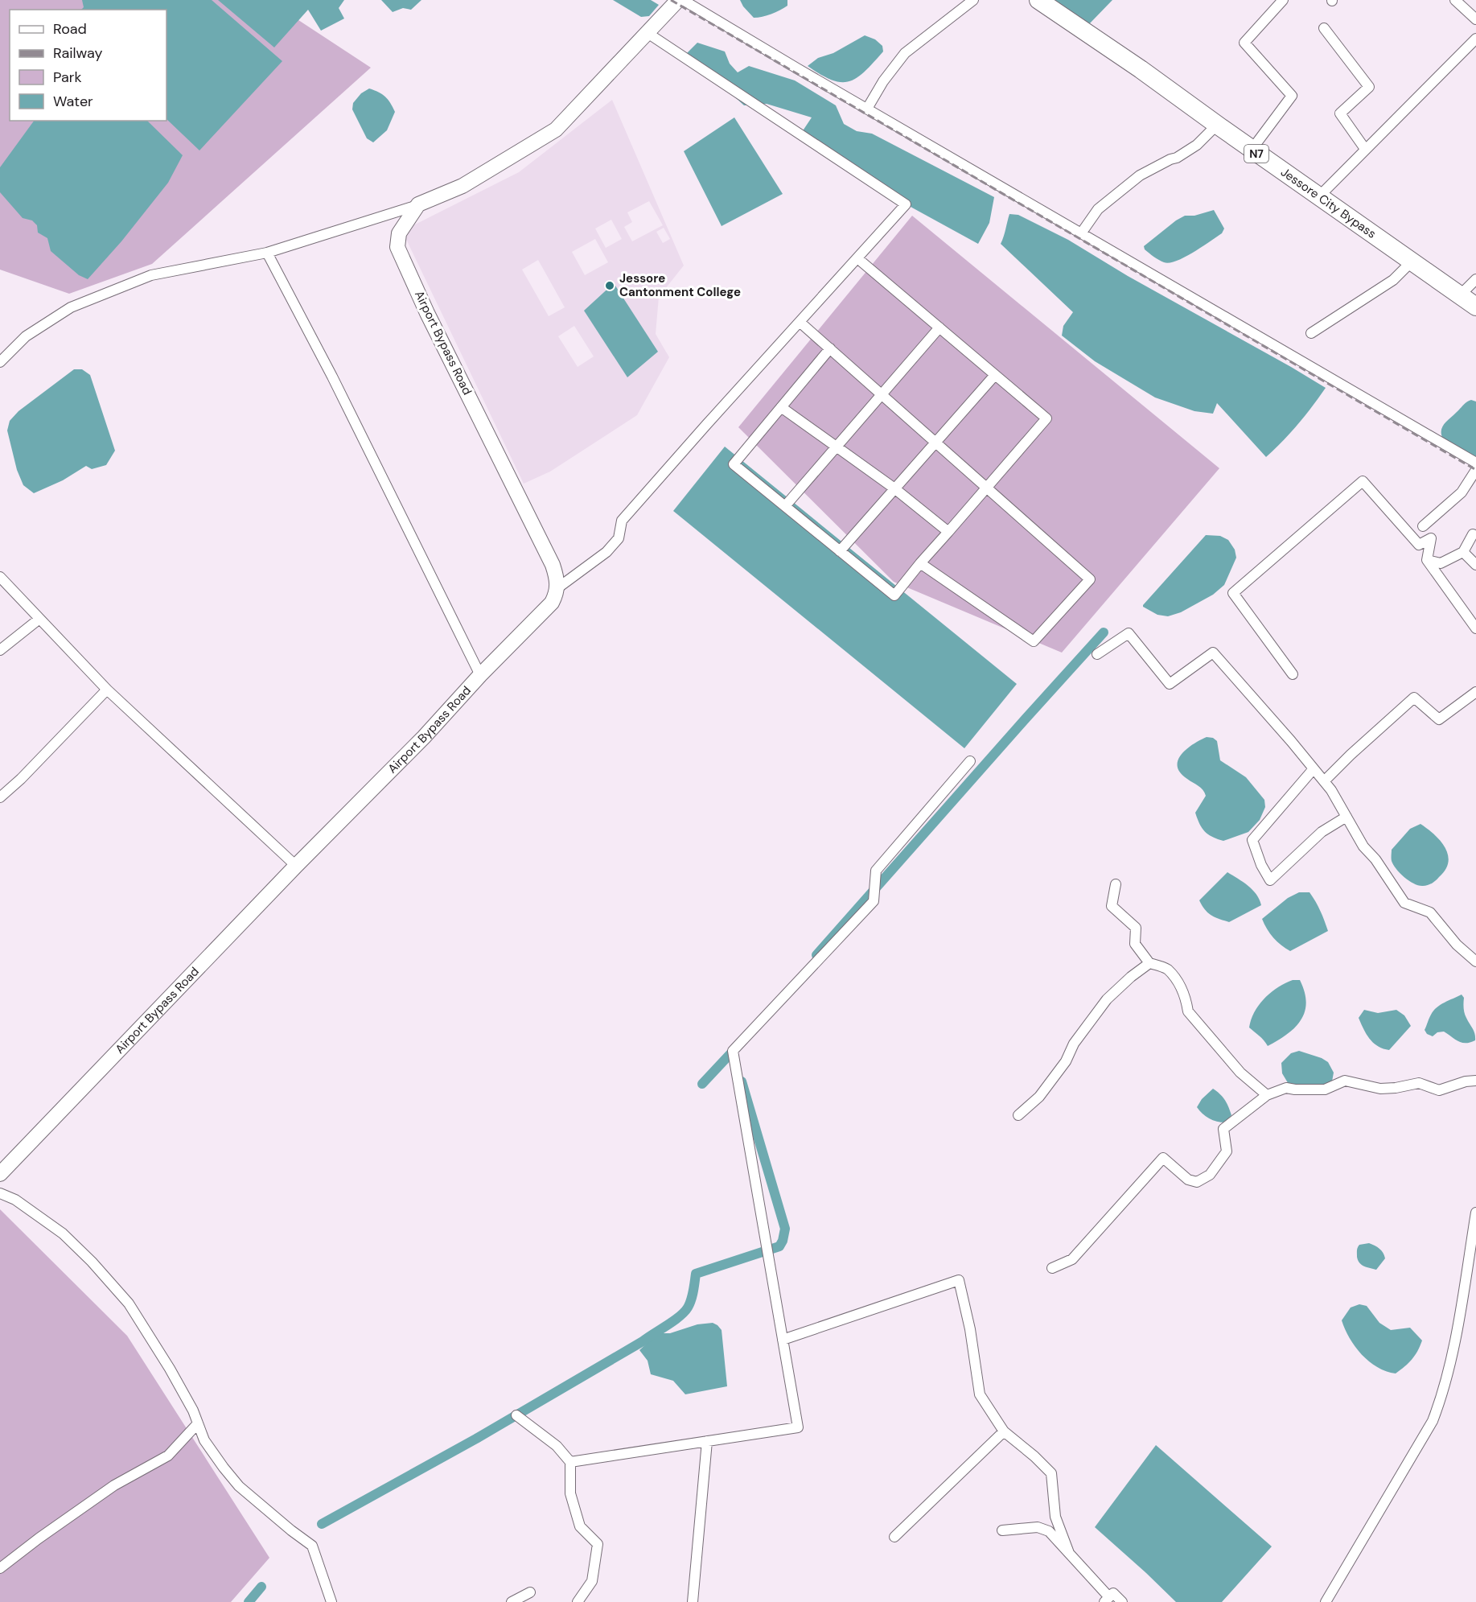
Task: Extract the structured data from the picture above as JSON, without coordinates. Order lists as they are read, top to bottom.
{
  "streets": {
    "highway": ["N7", "Jessore City Bypass"],
    "street": ["Airport Bypass Road"]
  },
  "places": ["Jessore Cantonment College"],
  "legend": [
    "Road",
    "Railway",
    "Park",
    "Water"
  ]
}
